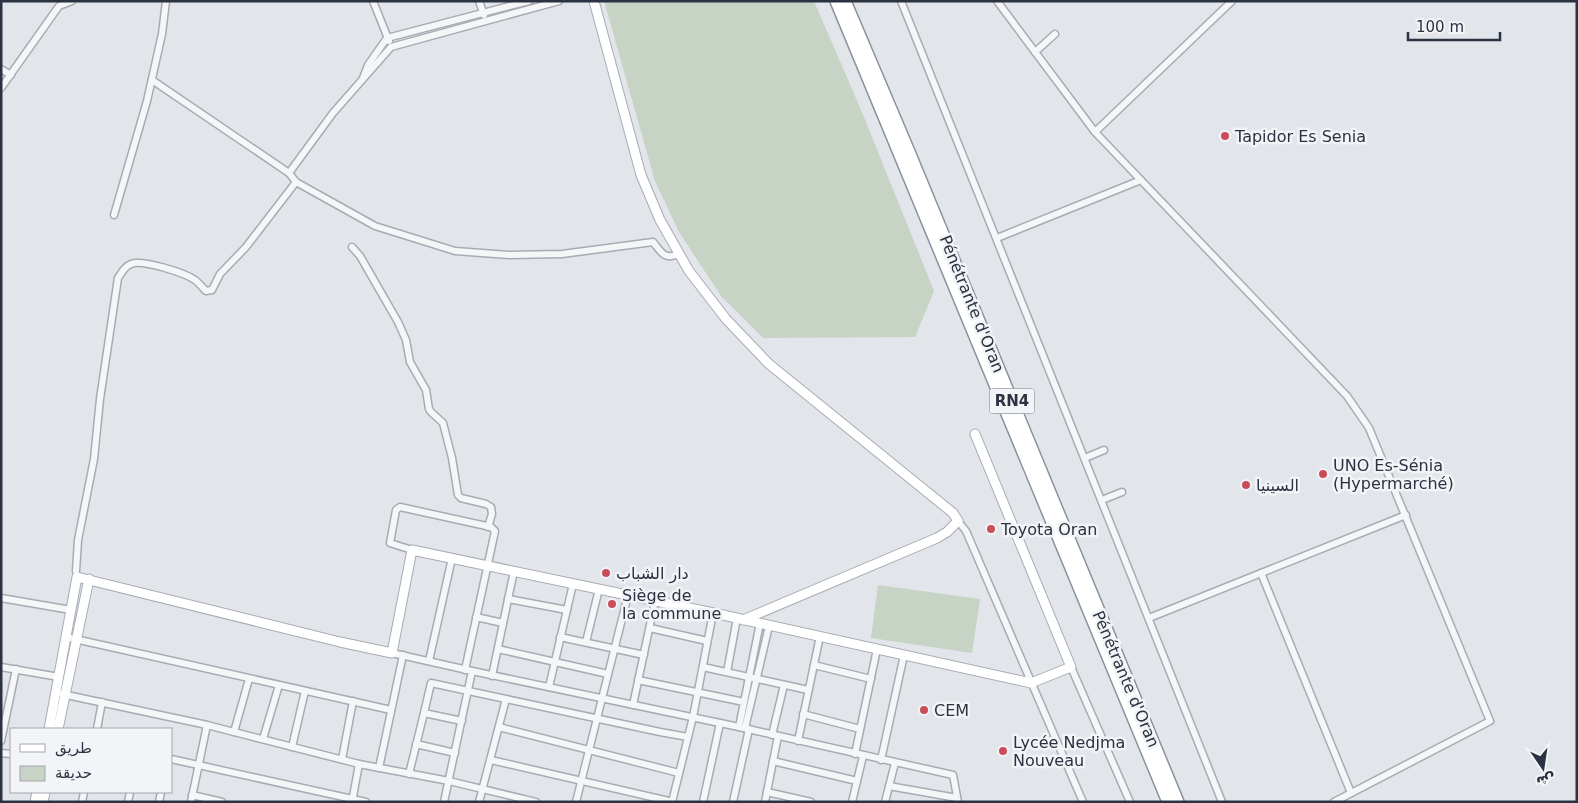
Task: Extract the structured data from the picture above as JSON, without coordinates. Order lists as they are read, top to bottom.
{
  "streets": {
    "highway": ["Pénétrante d'Oran", "RN4"]
  },
  "places": [
    "Tapidor Es Senia",
    "UNO Es-Sénia (Hypermarché)",
    "السينيا",
    "Toyota Oran",
    "دار الشباب",
    "Siège de la commune",
    "CEM",
    "Lycée Nedjma Nouveau"
  ],
  "legend": ["طريق", "حديقة"],
  "scale_bar": "100 m",
  "north": "bottom"
}
